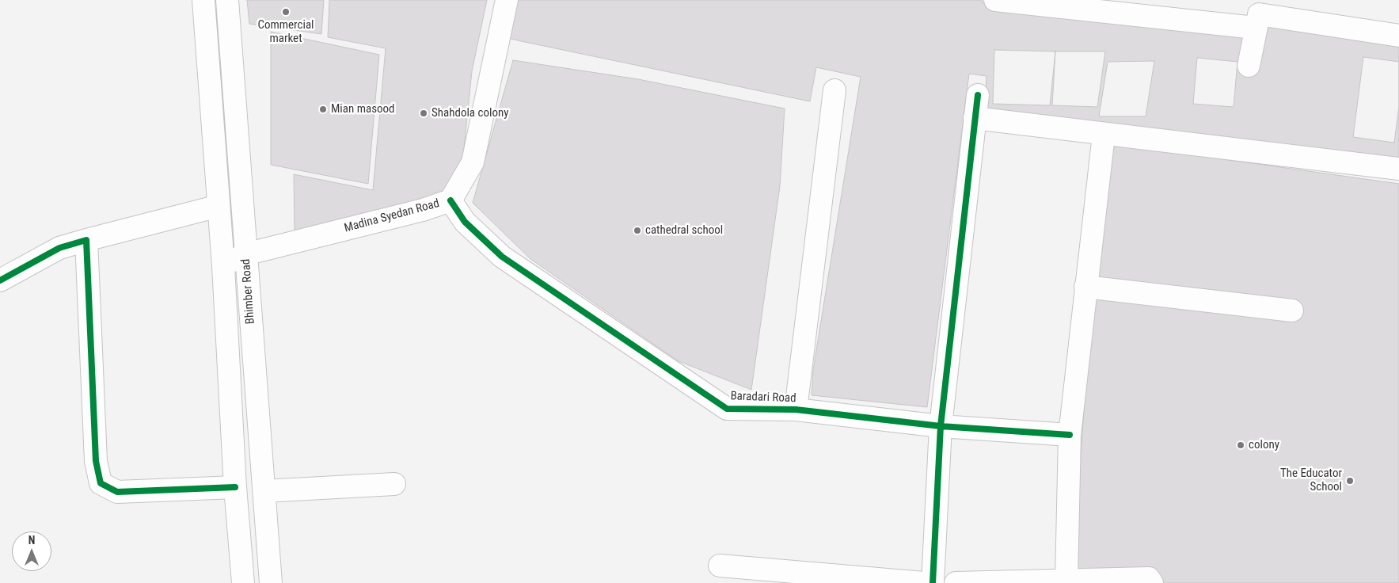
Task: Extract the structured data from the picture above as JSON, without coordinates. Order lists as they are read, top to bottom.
{
  "streets": {
    "street": ["Madina Syedan Road", "Bhimber Road", "Baradari Road"]
  },
  "crossings": [
    ["Madina Syedan Road", "Bhimber Road"],
    ["Madina Syedan Road", "Baradari Road"]
  ],
  "places": [
    "Commercial market",
    "Mian masood",
    "Shahdola colony",
    "cathedral school",
    "colony",
    "The Educator School"
  ],
  "north": "top"
}
